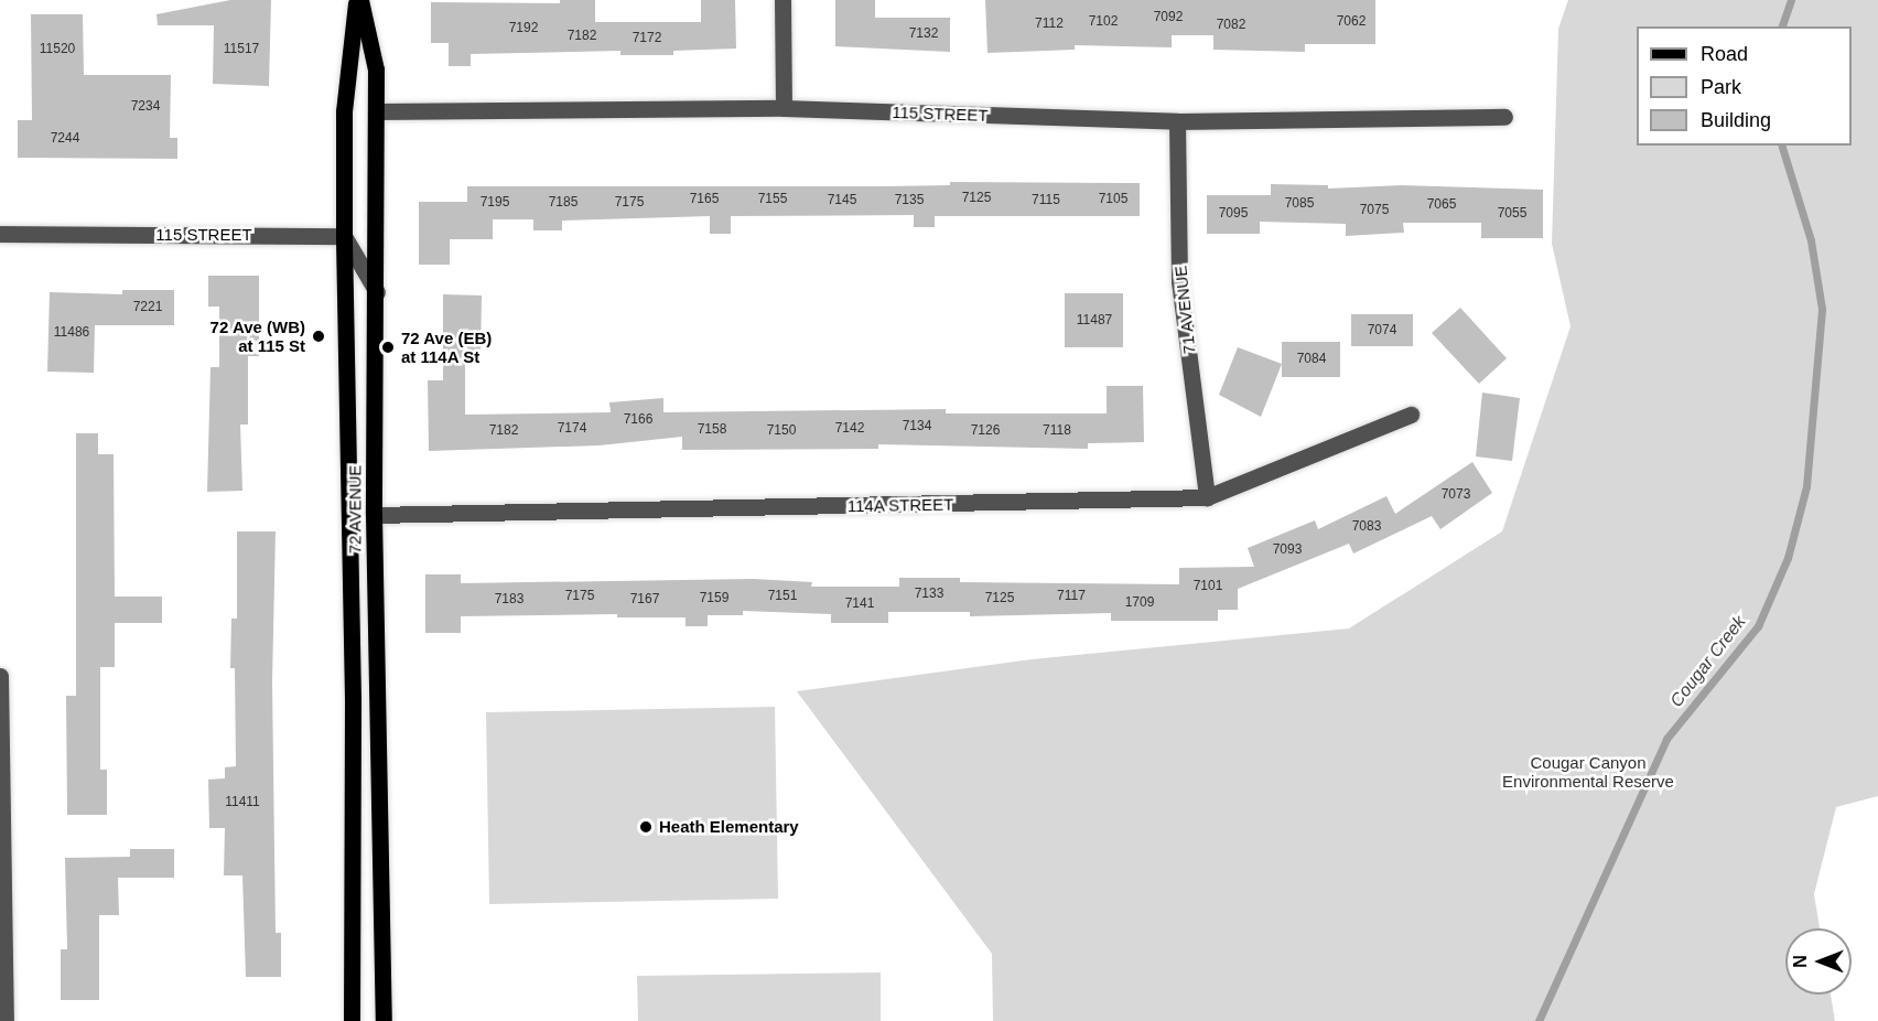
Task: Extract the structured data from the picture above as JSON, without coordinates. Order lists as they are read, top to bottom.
{
  "streets": {
    "main road": ["72 AVENUE"],
    "street": ["115 STREET", "71 AVENUE", "114A STREET"]
  },
  "crossings": [
    ["115 STREET", "71 AVENUE"],
    ["115 STREET", "72 AVENUE"],
    ["71 AVENUE", "114A STREET"],
    ["114A STREET", "72 AVENUE"]
  ],
  "water": ["Cougar Creek"],
  "parks": ["Cougar Canyon Environmental Reserve"],
  "places": ["72 Ave (WB) at 115 St", "72 Ave (EB) at 114A St", "Heath Elementary"],
  "house_numbers": [
    "7092",
    "7102",
    "7062",
    "7112",
    "7082",
    "7192",
    "7132",
    "7182",
    "7172",
    "11520",
    "11517",
    "7234",
    "7244",
    "7125",
    "7165",
    "7155",
    "7105",
    "7145",
    "7135",
    "7115",
    "7195",
    "7185",
    "7175",
    "7085",
    "7065",
    "7075",
    "7095",
    "7055",
    "7221",
    "11487",
    "7074",
    "11486",
    "7084",
    "7166",
    "7134",
    "7174",
    "7142",
    "7158",
    "7182",
    "7150",
    "7126",
    "7118",
    "7073",
    "7083",
    "7093",
    "7101",
    "7133",
    "7175",
    "7151",
    "7117",
    "7159",
    "7125",
    "7183",
    "7167",
    "1709",
    "7141",
    "11411"
  ],
  "legend": ["Road", "Park", "Building"],
  "north": "left"
}
